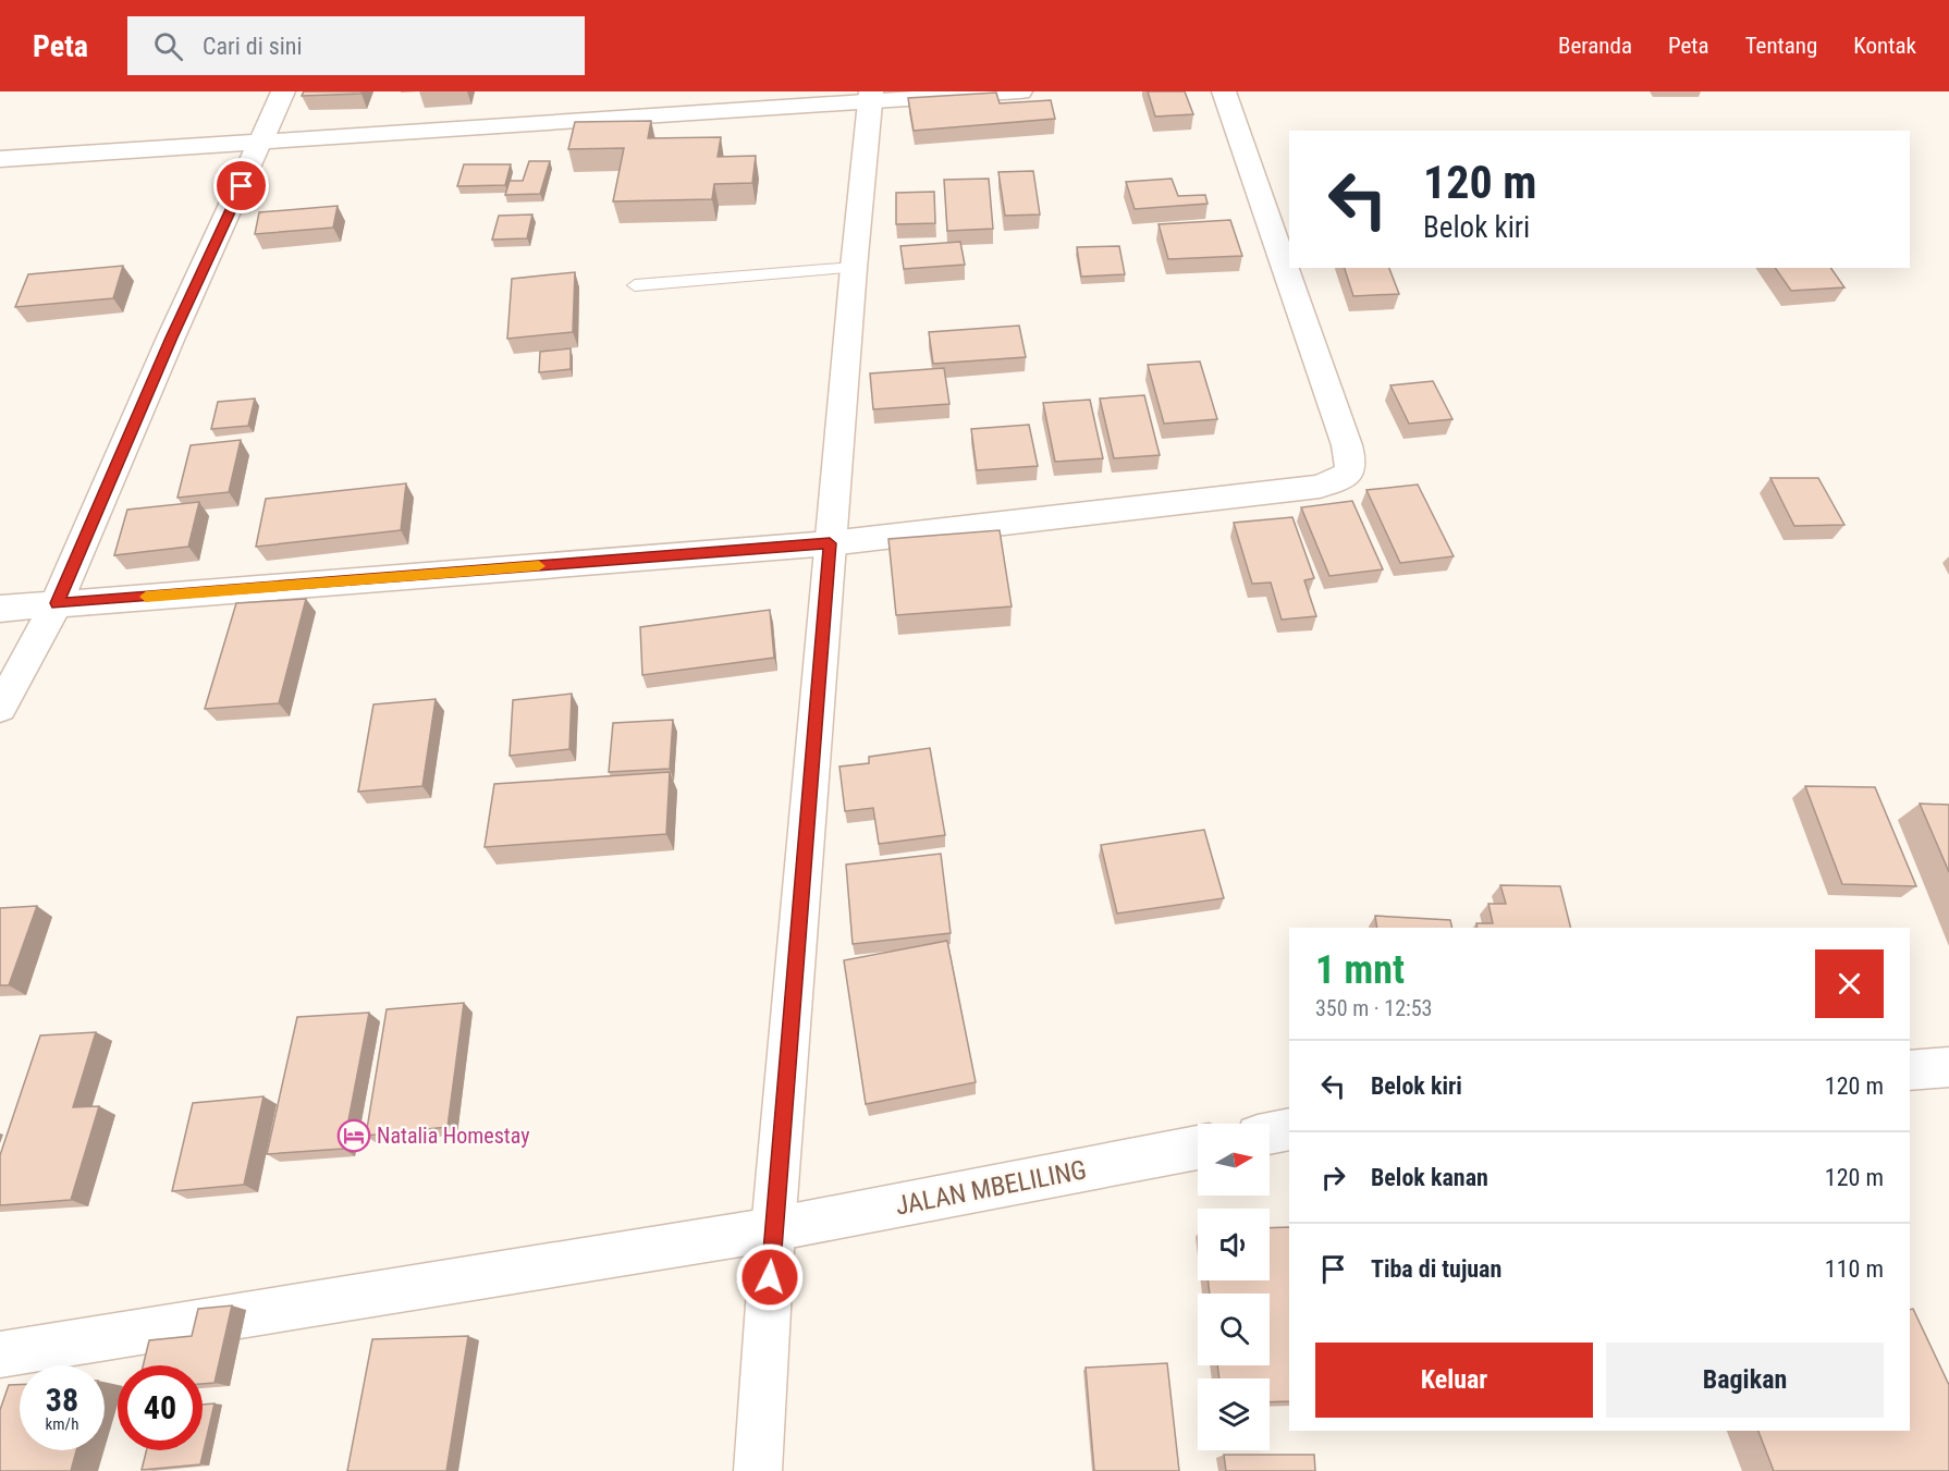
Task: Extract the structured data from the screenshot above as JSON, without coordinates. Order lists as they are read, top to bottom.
{
  "streets": {
    "street": ["JALAN MBELILING"]
  },
  "places": {
    "hotel": ["Natalia Homestay"]
  },
  "north": "right",
  "page": {
    "header": "Peta",
    "search": "Cari di sini",
    "nav": [
      "Beranda",
      "Peta",
      "Tentang",
      "Kontak"
    ],
    "turn": ["120 m", "Belok kiri"],
    "heading": ["1 mnt", "350 m · 12:53"],
    "list": [
      {
        "name": "Belok kiri",
        "value": "120 m"
      },
      {
        "name": "Belok kanan",
        "value": "120 m"
      },
      {
        "name": "Tiba di tujuan",
        "value": "110 m"
      }
    ],
    "buttons": ["Keluar", "Bagikan"],
    "speed": "38 km/h",
    "limit": "40"
  }
}
